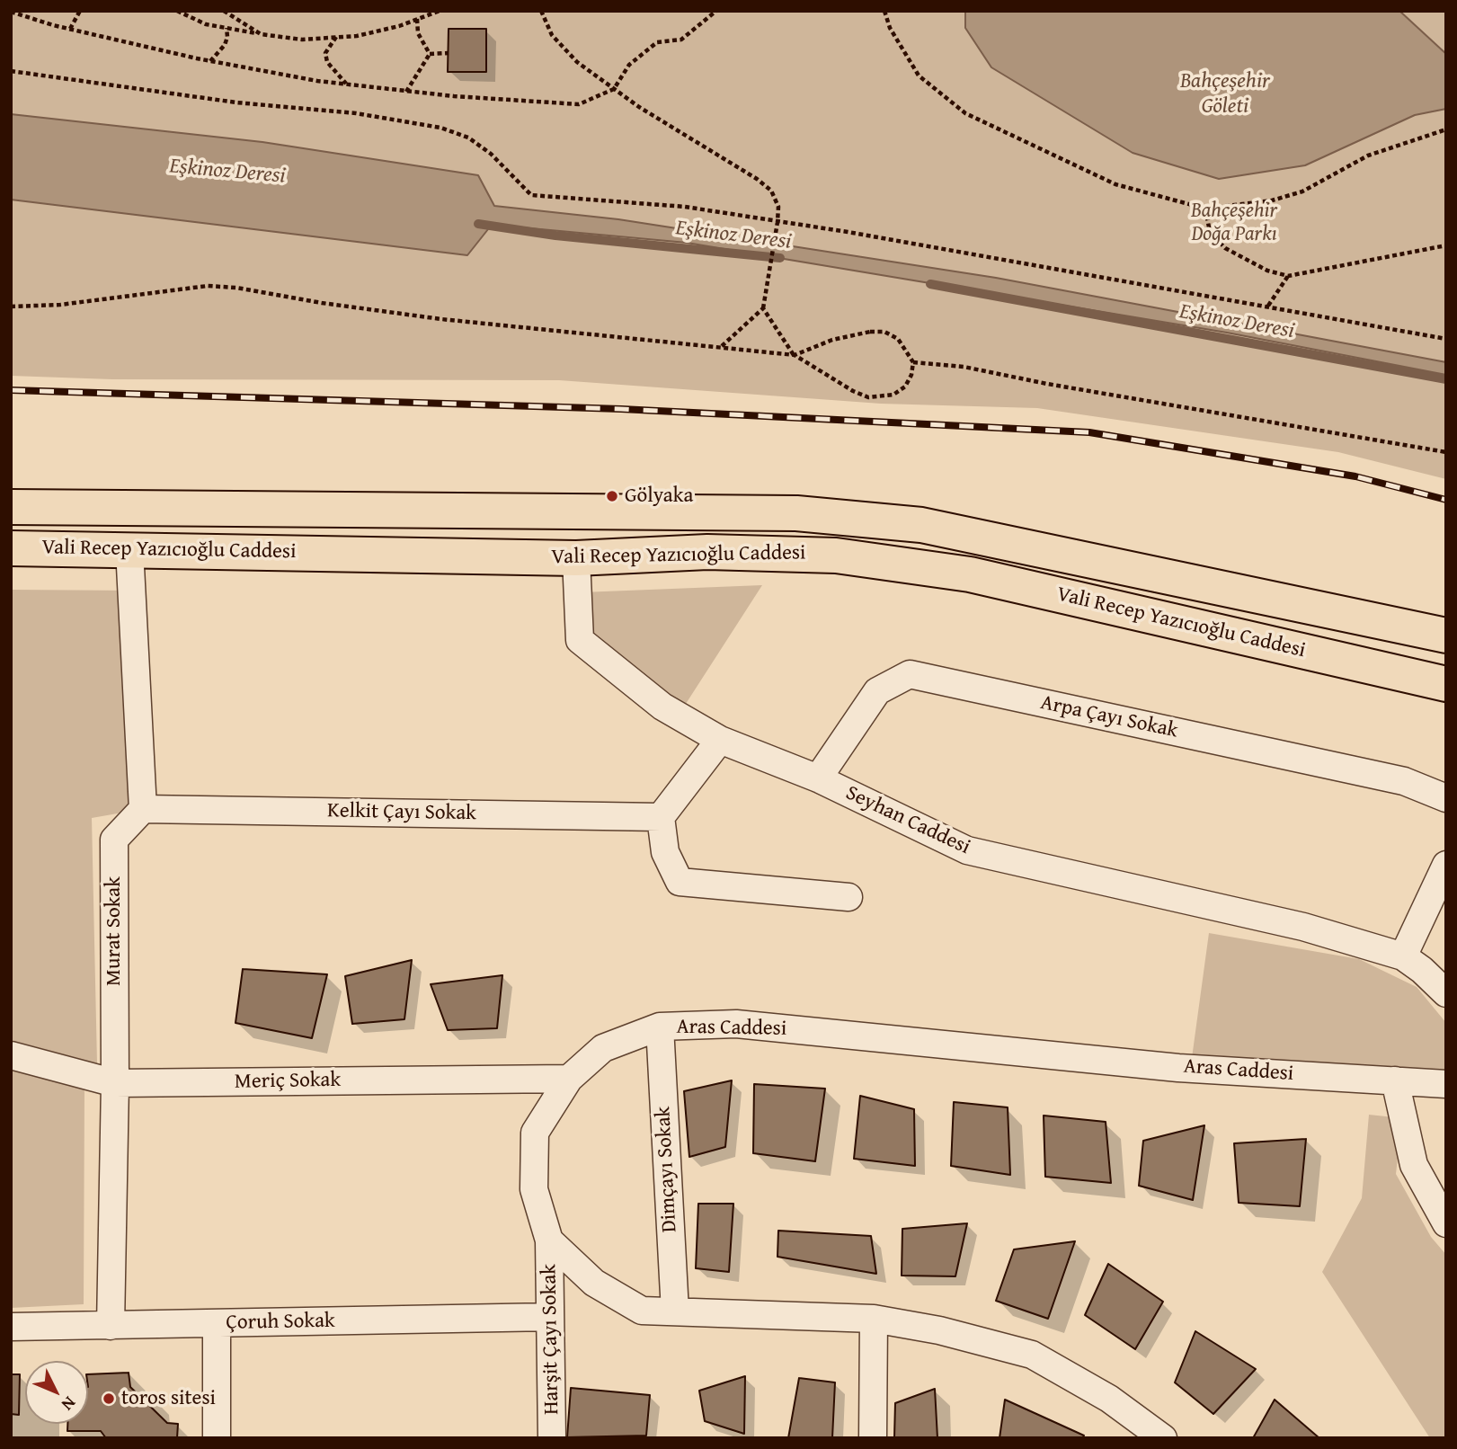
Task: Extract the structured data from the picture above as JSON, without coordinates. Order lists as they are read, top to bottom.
{
  "streets": {
    "main road": ["Vali Recep Yazıcıoğlu Caddesi"],
    "street": [
      "Arpa Çayı Sokak",
      "Kelkit Çayı Sokak",
      "Seyhan Caddesi",
      "Murat Sokak",
      "Aras Caddesi",
      "Meriç Sokak",
      "Dimçayı Sokak",
      "Çoruh Sokak",
      "Harşit Çayı Sokak"
    ]
  },
  "crossings": [
    ["Vali Recep Yazıcıoğlu Caddesi", "Seyhan Caddesi"],
    ["Arpa Çayı Sokak", "Seyhan Caddesi"],
    ["Kelkit Çayı Sokak", "Murat Sokak"],
    ["Murat Sokak", "Meriç Sokak"],
    ["Murat Sokak", "Çoruh Sokak"],
    ["Aras Caddesi", "Meriç Sokak"],
    ["Aras Caddesi", "Dimçayı Sokak"],
    ["Aras Caddesi", "Harşit Çayı Sokak"],
    ["Çoruh Sokak", "Harşit Çayı Sokak"]
  ],
  "water": ["Bahçeşehir Göleti", "Eşkinoz Deresi"],
  "parks": ["Bahçeşehir Doğa Parkı"],
  "places": ["Gölyaka", "toros sitesi"],
  "north": "bottom right"
}
